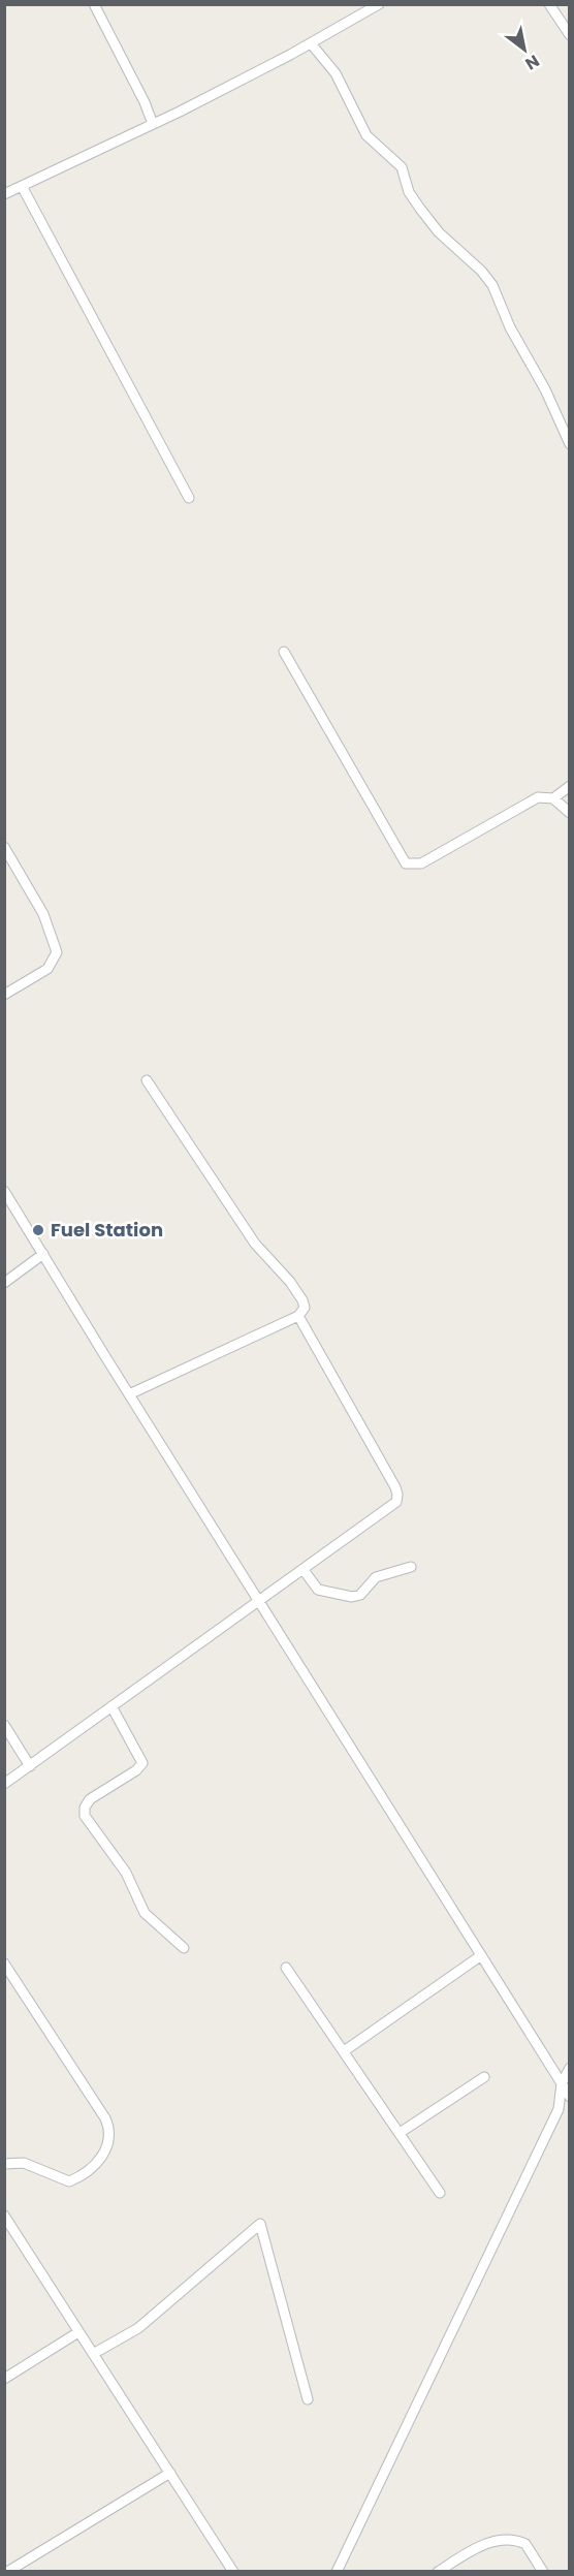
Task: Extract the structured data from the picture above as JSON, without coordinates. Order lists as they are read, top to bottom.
{
  "places": ["Fuel Station"],
  "north": "bottom right"
}
